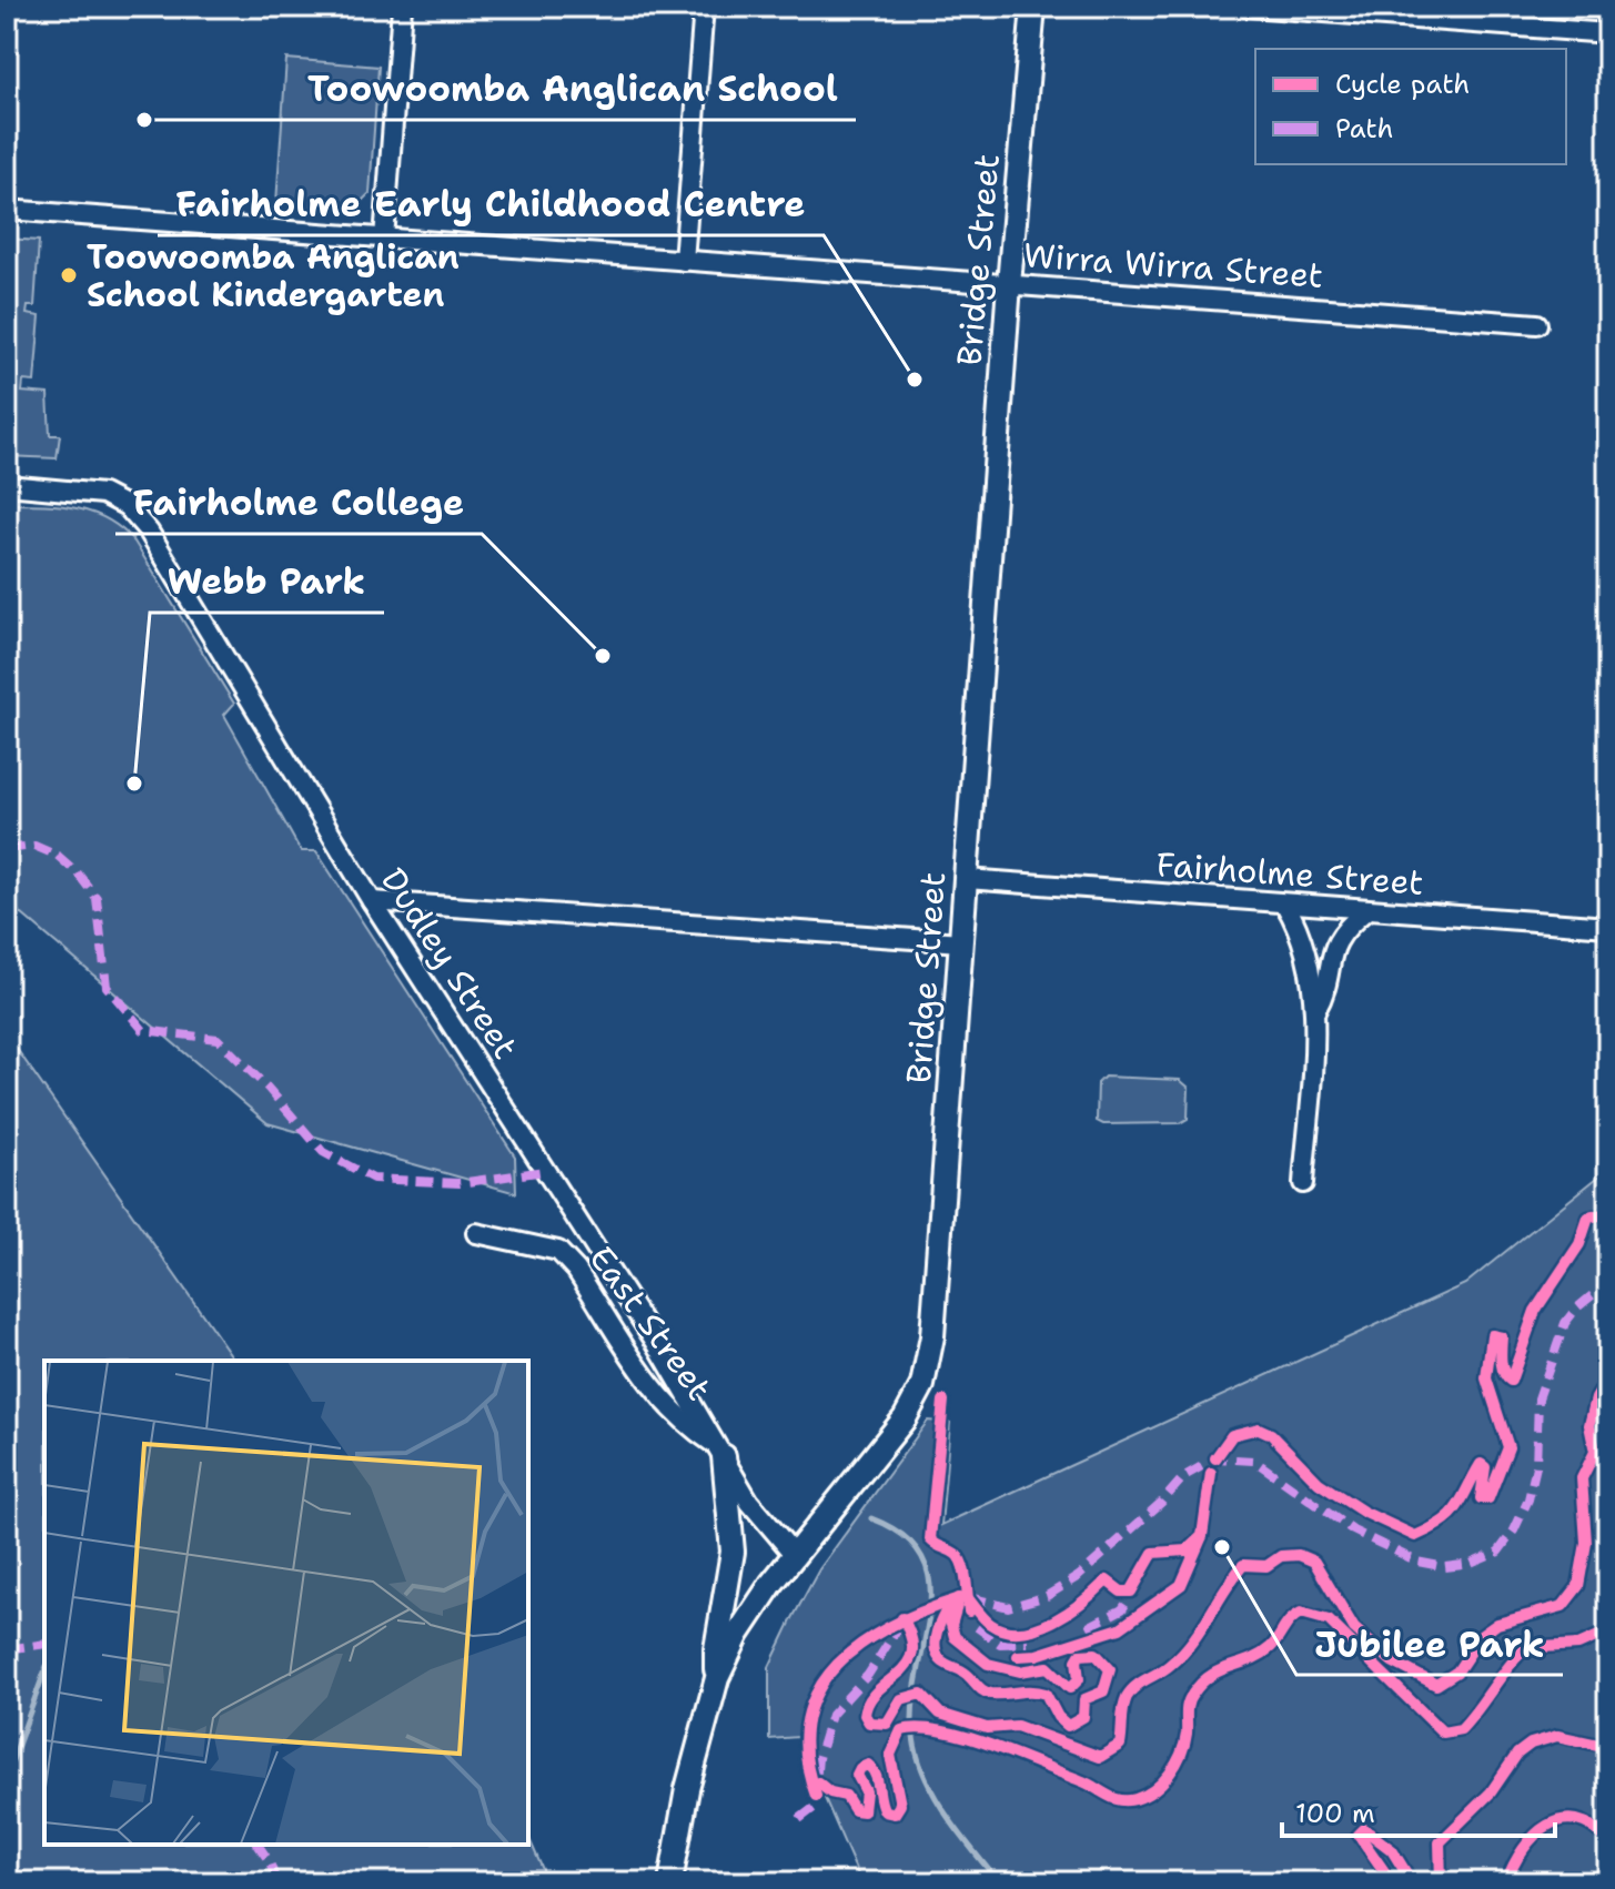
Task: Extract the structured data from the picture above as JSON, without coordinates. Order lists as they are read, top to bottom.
{
  "streets": {
    "street": [
      "Bridge Street",
      "Wirra Wirra Street",
      "Fairholme Street",
      "Dudley Street",
      "East Street"
    ]
  },
  "crossings": [
    ["Bridge Street", "Wirra Wirra Street"],
    ["Bridge Street", "Fairholme Street"],
    ["Bridge Street", "Dudley Street"],
    ["Dudley Street", "East Street"]
  ],
  "places": [
    "Toowoomba Anglican School",
    "Toowoomba Anglican School Kindergarten",
    "Fairholme Early Childhood Centre",
    "Fairholme College",
    "Webb Park",
    "Jubilee Park"
  ],
  "legend": ["Cycle path", "Path"],
  "scale_bar": "100 m"
}
